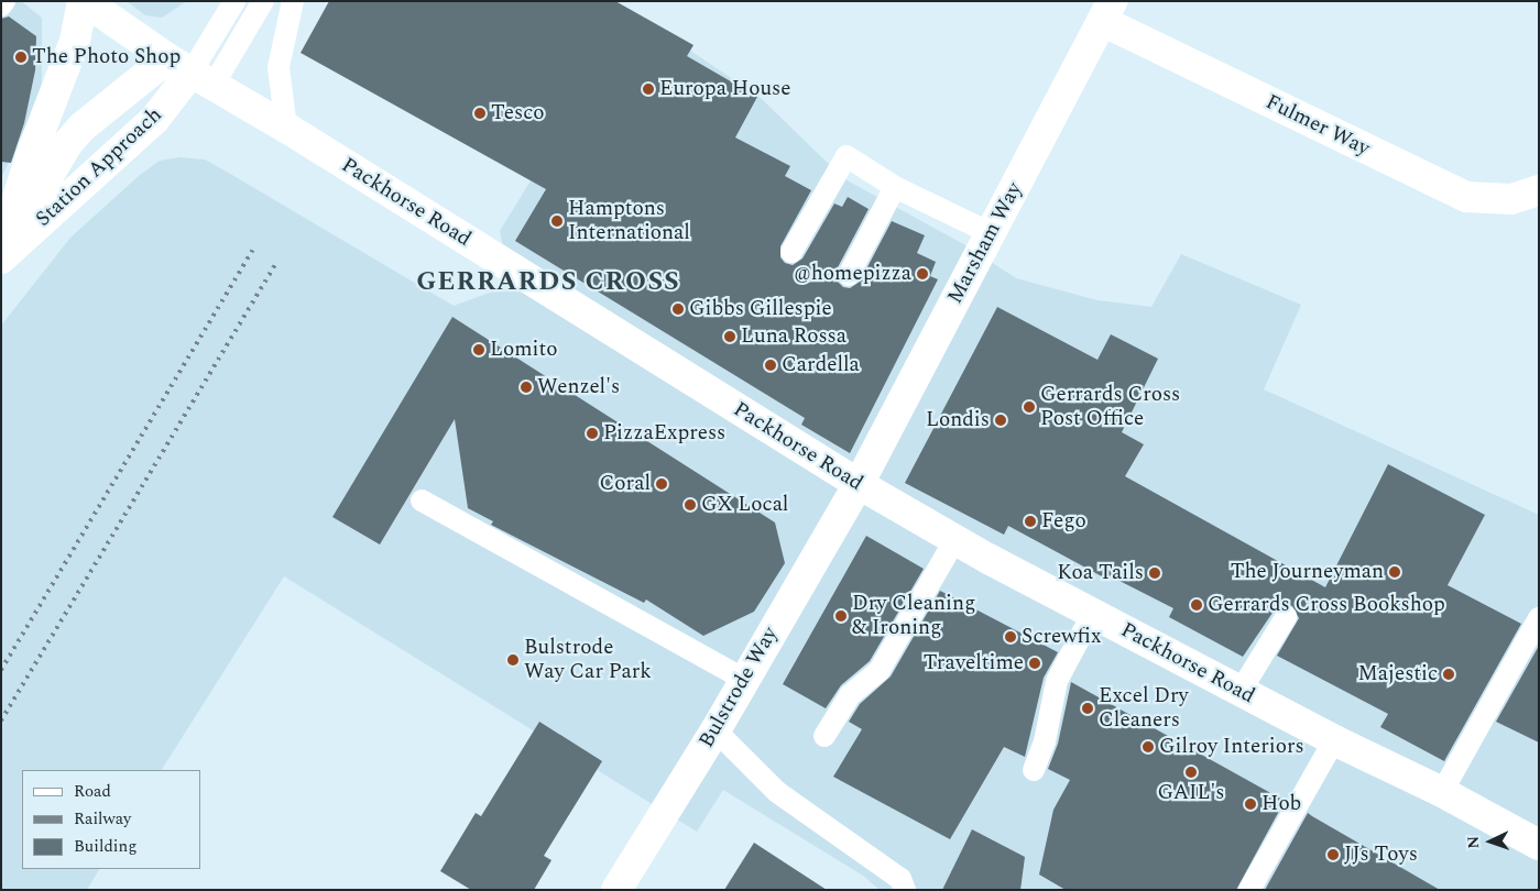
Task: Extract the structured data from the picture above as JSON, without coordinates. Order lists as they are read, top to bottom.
{
  "streets": {
    "street": [
      "Fulmer Way",
      "Station Approach",
      "Packhorse Road",
      "Marsham Way",
      "Bulstrode Way"
    ]
  },
  "crossings": [
    ["Fulmer Way", "Marsham Way"],
    ["Station Approach", "Packhorse Road"],
    ["Packhorse Road", "Marsham Way"],
    ["Packhorse Road", "Bulstrode Way"],
    ["Marsham Way", "Bulstrode Way"]
  ],
  "districts": ["GERRARDS CROSS"],
  "places": [
    "The Photo Shop",
    "Europa House",
    "Tesco",
    "Hamptons International",
    "@homepizza",
    "Gibbs Gillespie",
    "Luna Rossa",
    "Lomito",
    "Cardella",
    "Wenzel's",
    "Gerrards Cross Post Office",
    "Londis",
    "PizzaExpress",
    "Coral",
    "GX Local",
    "Fego",
    "The Journeyman",
    "Koa Tails",
    "Gerrards Cross Bookshop",
    "Dry Cleaning & Ironing",
    "Screwfix",
    "Bulstrode Way Car Park",
    "Traveltime",
    "Majestic",
    "Excel Dry Cleaners",
    "Gilroy Interiors",
    "GAIL's",
    "Hob",
    "JJs Toys"
  ],
  "legend": ["Road", "Railway", "Building"],
  "north": "left"
}
